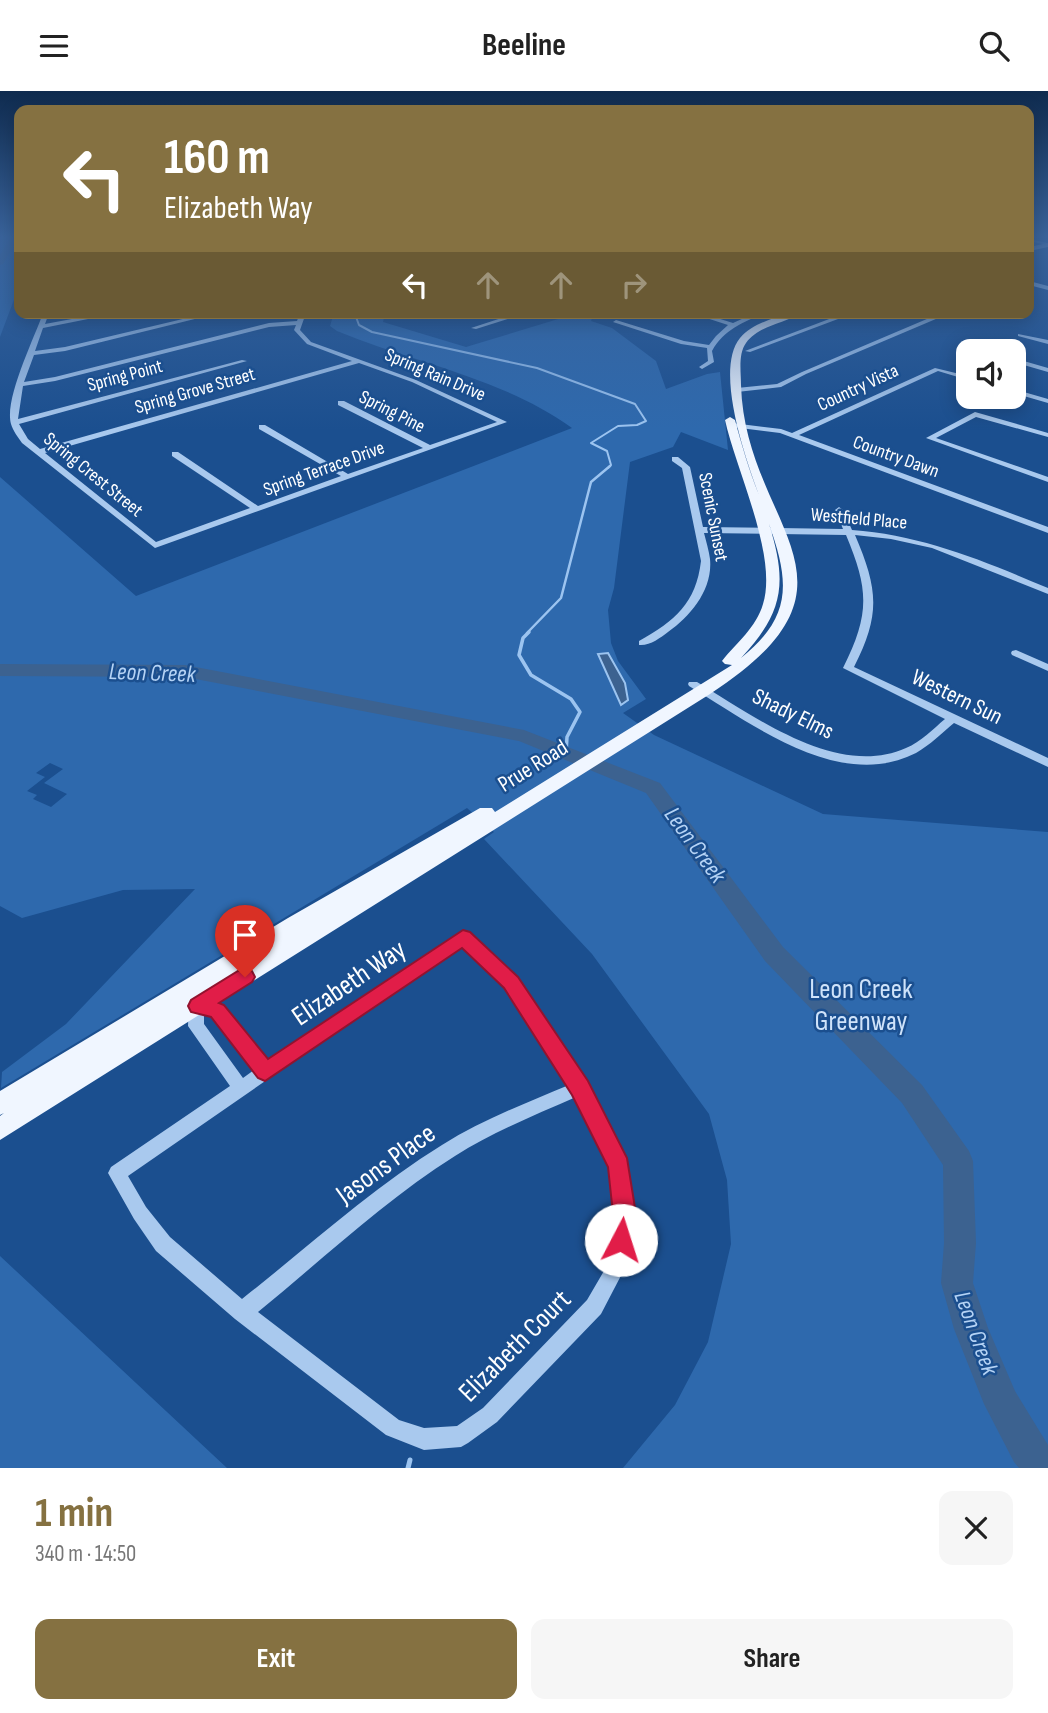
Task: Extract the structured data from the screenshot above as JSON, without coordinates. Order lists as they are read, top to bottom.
{
  "streets": {
    "main road": ["Prue Road"],
    "street": [
      "Spring Rain Drive",
      "Spring Point",
      "Country Vista",
      "Spring Grove Street",
      "Spring Pine",
      "Country Dawn",
      "Spring Terrace Drive",
      "Spring Crest Street",
      "Scenic Sunset",
      "Westfield Place",
      "Western Sun",
      "Shady Elms",
      "Elizabeth Way",
      "Jasons Place",
      "Elizabeth Court"
    ]
  },
  "crossings": [
    ["Spring Rain Drive", "Spring Grove Street"],
    ["Spring Rain Drive", "Spring Terrace Drive"],
    ["Spring Point", "Spring Crest Street"],
    ["Country Vista", "Country Dawn"],
    ["Spring Grove Street", "Spring Crest Street"],
    ["Spring Pine", "Spring Terrace Drive"],
    ["Country Dawn", "Prue Road"],
    ["Spring Terrace Drive", "Spring Crest Street"],
    ["Scenic Sunset", "Westfield Place"],
    ["Westfield Place", "Western Sun"],
    ["Westfield Place", "Prue Road"],
    ["Western Sun", "Shady Elms"],
    ["Shady Elms", "Prue Road"],
    ["Elizabeth Way", "Elizabeth Court"],
    ["Jasons Place", "Elizabeth Court"]
  ],
  "water": ["Leon Creek"],
  "parks": ["Leon Creek Greenway"],
  "page": {
    "header": "Beeline",
    "turn": ["160 m", "Elizabeth Way"],
    "heading": ["1 min", "340 m · 14:50"],
    "buttons": ["Exit", "Share"]
  }
}
